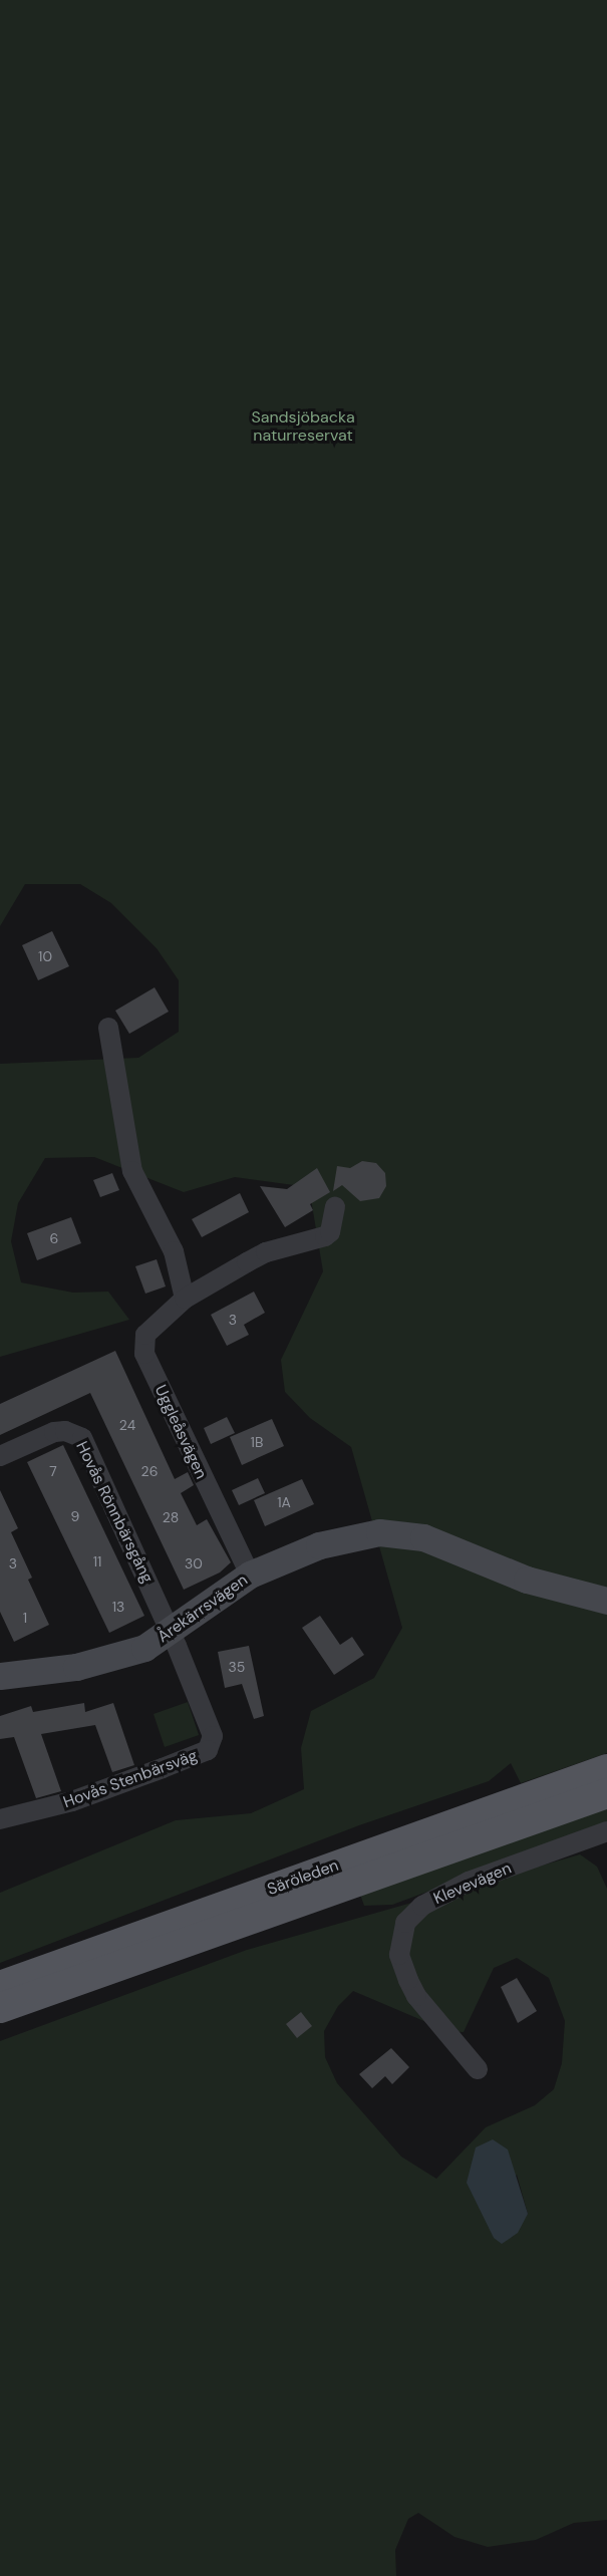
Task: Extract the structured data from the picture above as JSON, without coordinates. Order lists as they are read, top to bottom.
{
  "streets": {
    "main road": ["Säröleden"],
    "street": [
      "Uggleåsvägen",
      "Hovås Rönnbärsgång",
      "Årekärrsvägen",
      "Hovås Stenbärsväg",
      "Klevevägen"
    ]
  },
  "crossings": [
    ["Uggleåsvägen", "Årekärrsvägen"],
    ["Hovås Rönnbärsgång", "Årekärrsvägen"],
    ["Hovås Rönnbärsgång", "Hovås Stenbärsväg"],
    ["Årekärrsvägen", "Hovås Stenbärsväg"]
  ],
  "parks": ["Sandsjöbacka naturreservat"],
  "house_numbers": [
    "10",
    "6",
    "3",
    "24",
    "1B",
    "7",
    "26",
    "1A",
    "9",
    "28",
    "11",
    "3",
    "30",
    "13",
    "1",
    "35"
  ]
}
